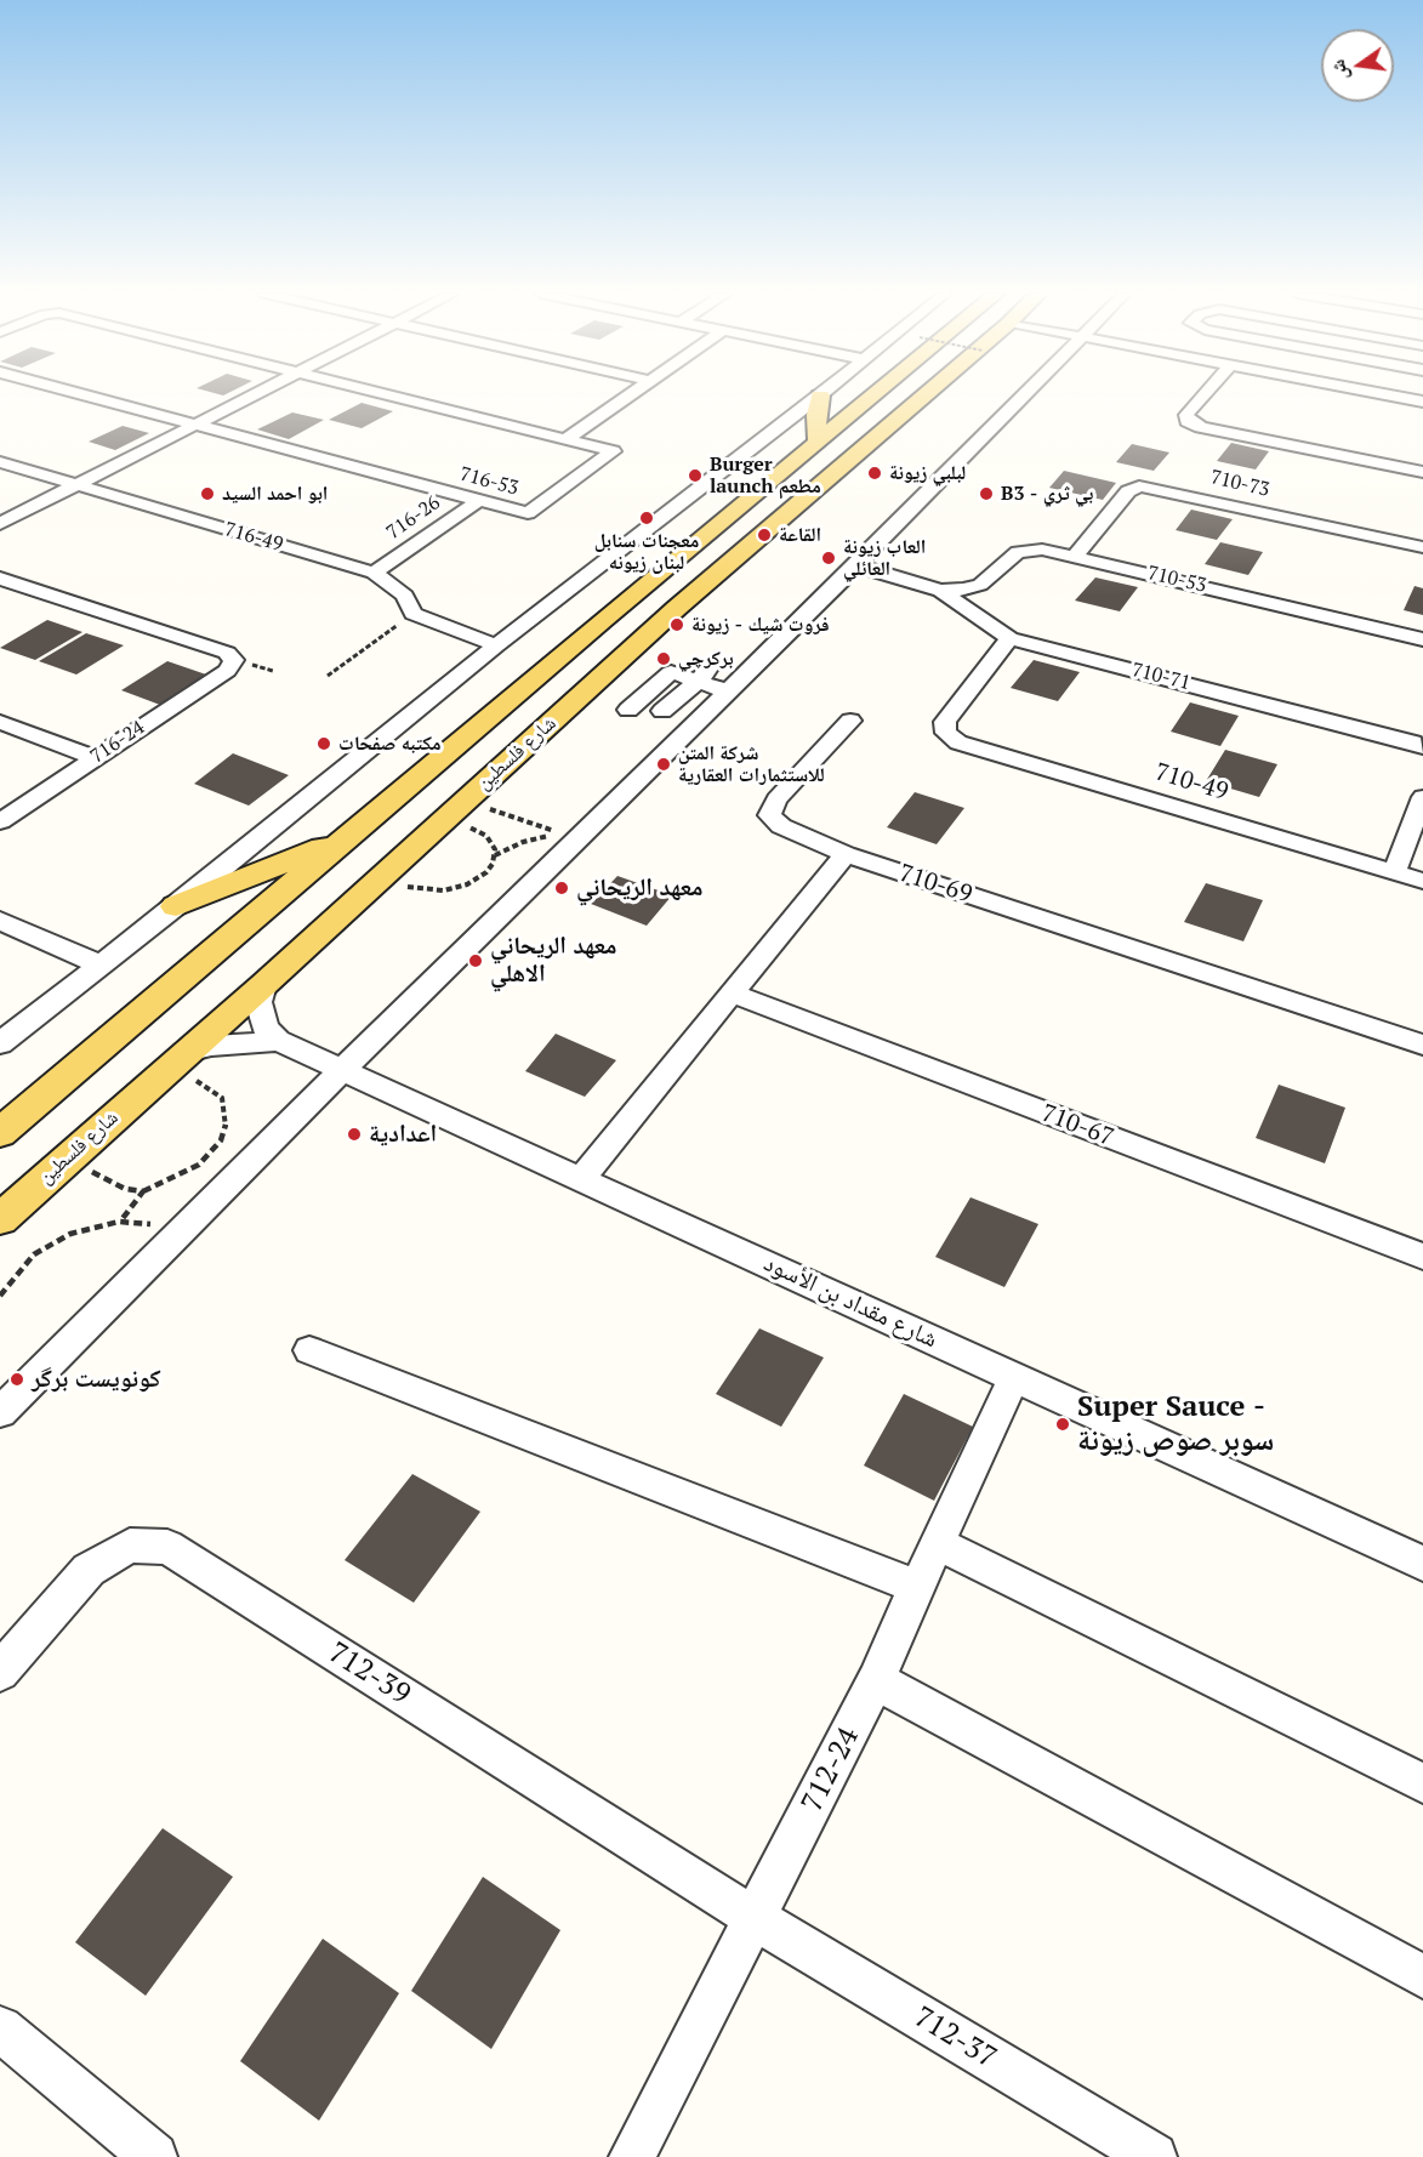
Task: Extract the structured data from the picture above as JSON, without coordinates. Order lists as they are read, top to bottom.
{
  "streets": {
    "main road": ["شارع فلسطين"],
    "street": [
      "716-53",
      "710-73",
      "716-26",
      "716-49",
      "710-53",
      "710-71",
      "716-24",
      "710-49",
      "710-69",
      "710-67",
      "شارع مقداد بن الأسود",
      "712-39",
      "712-24",
      "712-37"
    ]
  },
  "crossings": [
    ["716-53", "716-26"],
    ["710-73", "710-53"],
    ["716-26", "716-49"],
    ["710-53", "710-71"],
    ["710-71", "710-49"],
    ["شارع مقداد بن الأسود", "712-24"],
    ["712-39", "712-24"],
    ["712-39", "712-37"],
    ["712-24", "712-37"]
  ],
  "places": [
    "لبلبي زيونة",
    "Burger launch مطعم",
    "ابو احمد السيد",
    "B3 - بي ثري",
    "معجنات سنابل لبنان زيونه",
    "القاعة",
    "العاب زيونة العائلي",
    "فروت شيك - زيونة",
    "بركرچي",
    "مكتبه صفحات",
    "شركة المتن للاستثمارات العقارية",
    "معهد الريحاني",
    "معهد الريحاني الاهلي",
    "اعدادية",
    "كونويست برگر",
    "Super Sauce - سوبر صوص زيونة"
  ],
  "north": "left"
}
